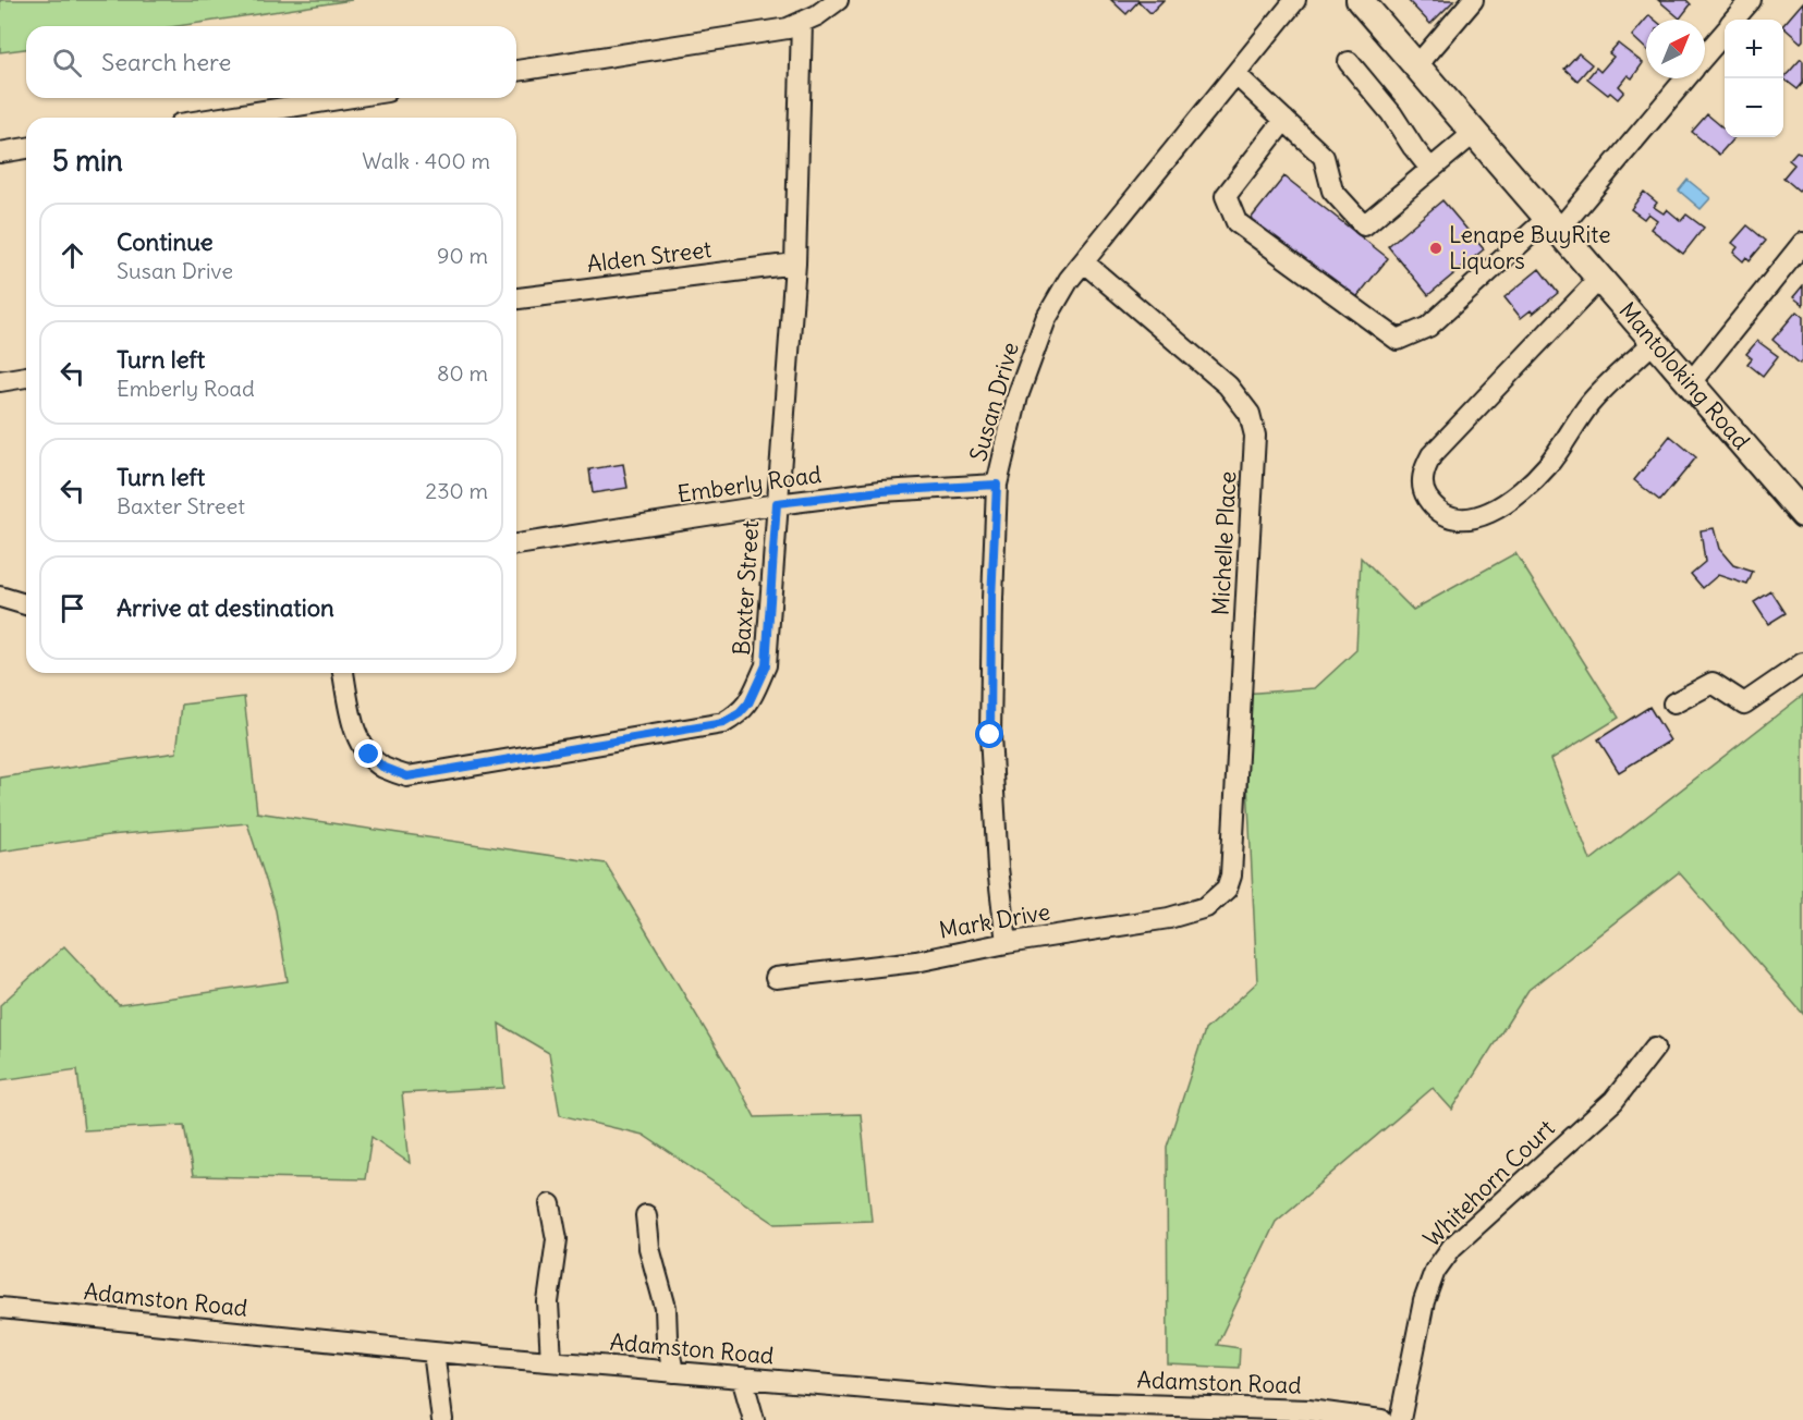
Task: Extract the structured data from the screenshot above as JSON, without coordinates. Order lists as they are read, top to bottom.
{
  "streets": {
    "main road": ["Mantoloking Road"],
    "street": [
      "Alden Street",
      "Susan Drive",
      "Emberly Road",
      "Michelle Place",
      "Baxter Street",
      "Mark Drive",
      "Whitehorn Court",
      "Adamston Road"
    ]
  },
  "crossings": [
    ["Alden Street", "Baxter Street"],
    ["Susan Drive", "Emberly Road"],
    ["Susan Drive", "Michelle Place"],
    ["Susan Drive", "Mark Drive"],
    ["Emberly Road", "Baxter Street"],
    ["Michelle Place", "Mark Drive"]
  ],
  "places": ["Lenape BuyRite Liquors"],
  "north": "top right",
  "page": {
    "map_buttons": ["+", "−"],
    "search": "Search here",
    "heading": ["5 min", "Walk · 400 m"],
    "list": [
      ["Continue", "Susan Drive", "90 m"],
      ["Turn left", "Emberly Road", "80 m"],
      ["Turn left", "Baxter Street", "230 m"],
      "Arrive at destination"
    ]
  }
}
